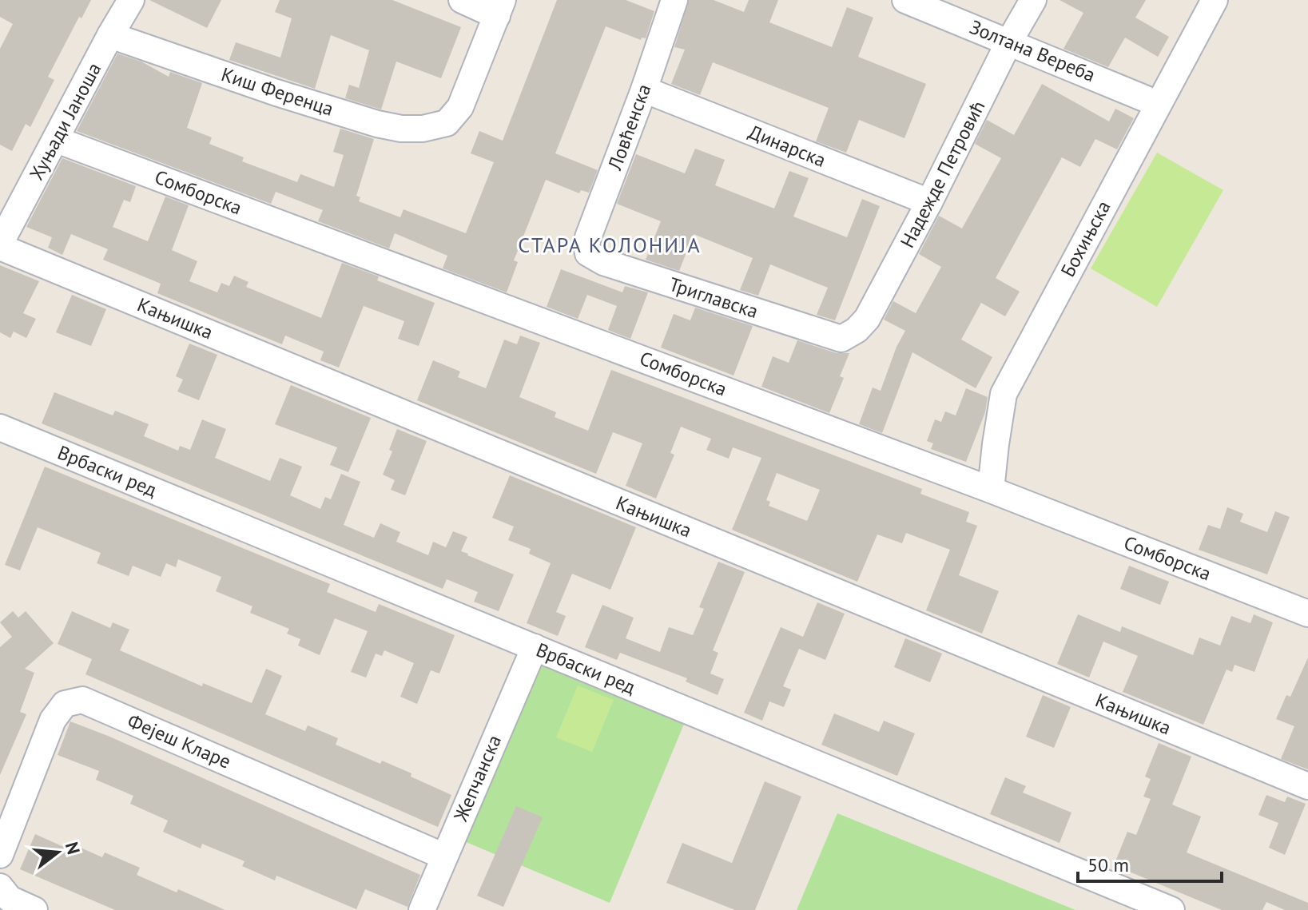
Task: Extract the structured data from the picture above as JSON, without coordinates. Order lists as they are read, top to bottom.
{
  "streets": {
    "street": [
      "Золтана Вереба",
      "Киш Ференца",
      "Хуњади Јаноша",
      "Ловћенска",
      "Динарска",
      "Надежде Петровић",
      "Сомборска",
      "Бохињска",
      "Триглавска",
      "Кањишка",
      "Врбаски ред",
      "Фејеш Кларе",
      "Жепчанска"
    ]
  },
  "crossings": [
    ["Золтана Вереба", "Надежде Петровић"],
    ["Золтана Вереба", "Бохињска"],
    ["Киш Ференца", "Хуњади Јаноша"],
    ["Хуњади Јаноша", "Сомборска"],
    ["Хуњади Јаноша", "Кањишка"],
    ["Ловћенска", "Динарска"],
    ["Ловћенска", "Триглавска"],
    ["Динарска", "Надежде Петровић"],
    ["Надежде Петровић", "Триглавска"],
    ["Сомборска", "Бохињска"],
    ["Врбаски ред", "Жепчанска"],
    ["Фејеш Кларе", "Жепчанска"]
  ],
  "districts": ["СТАРА КОЛОНИЈА"],
  "scale_bar": "50 m",
  "north": "right"
}
